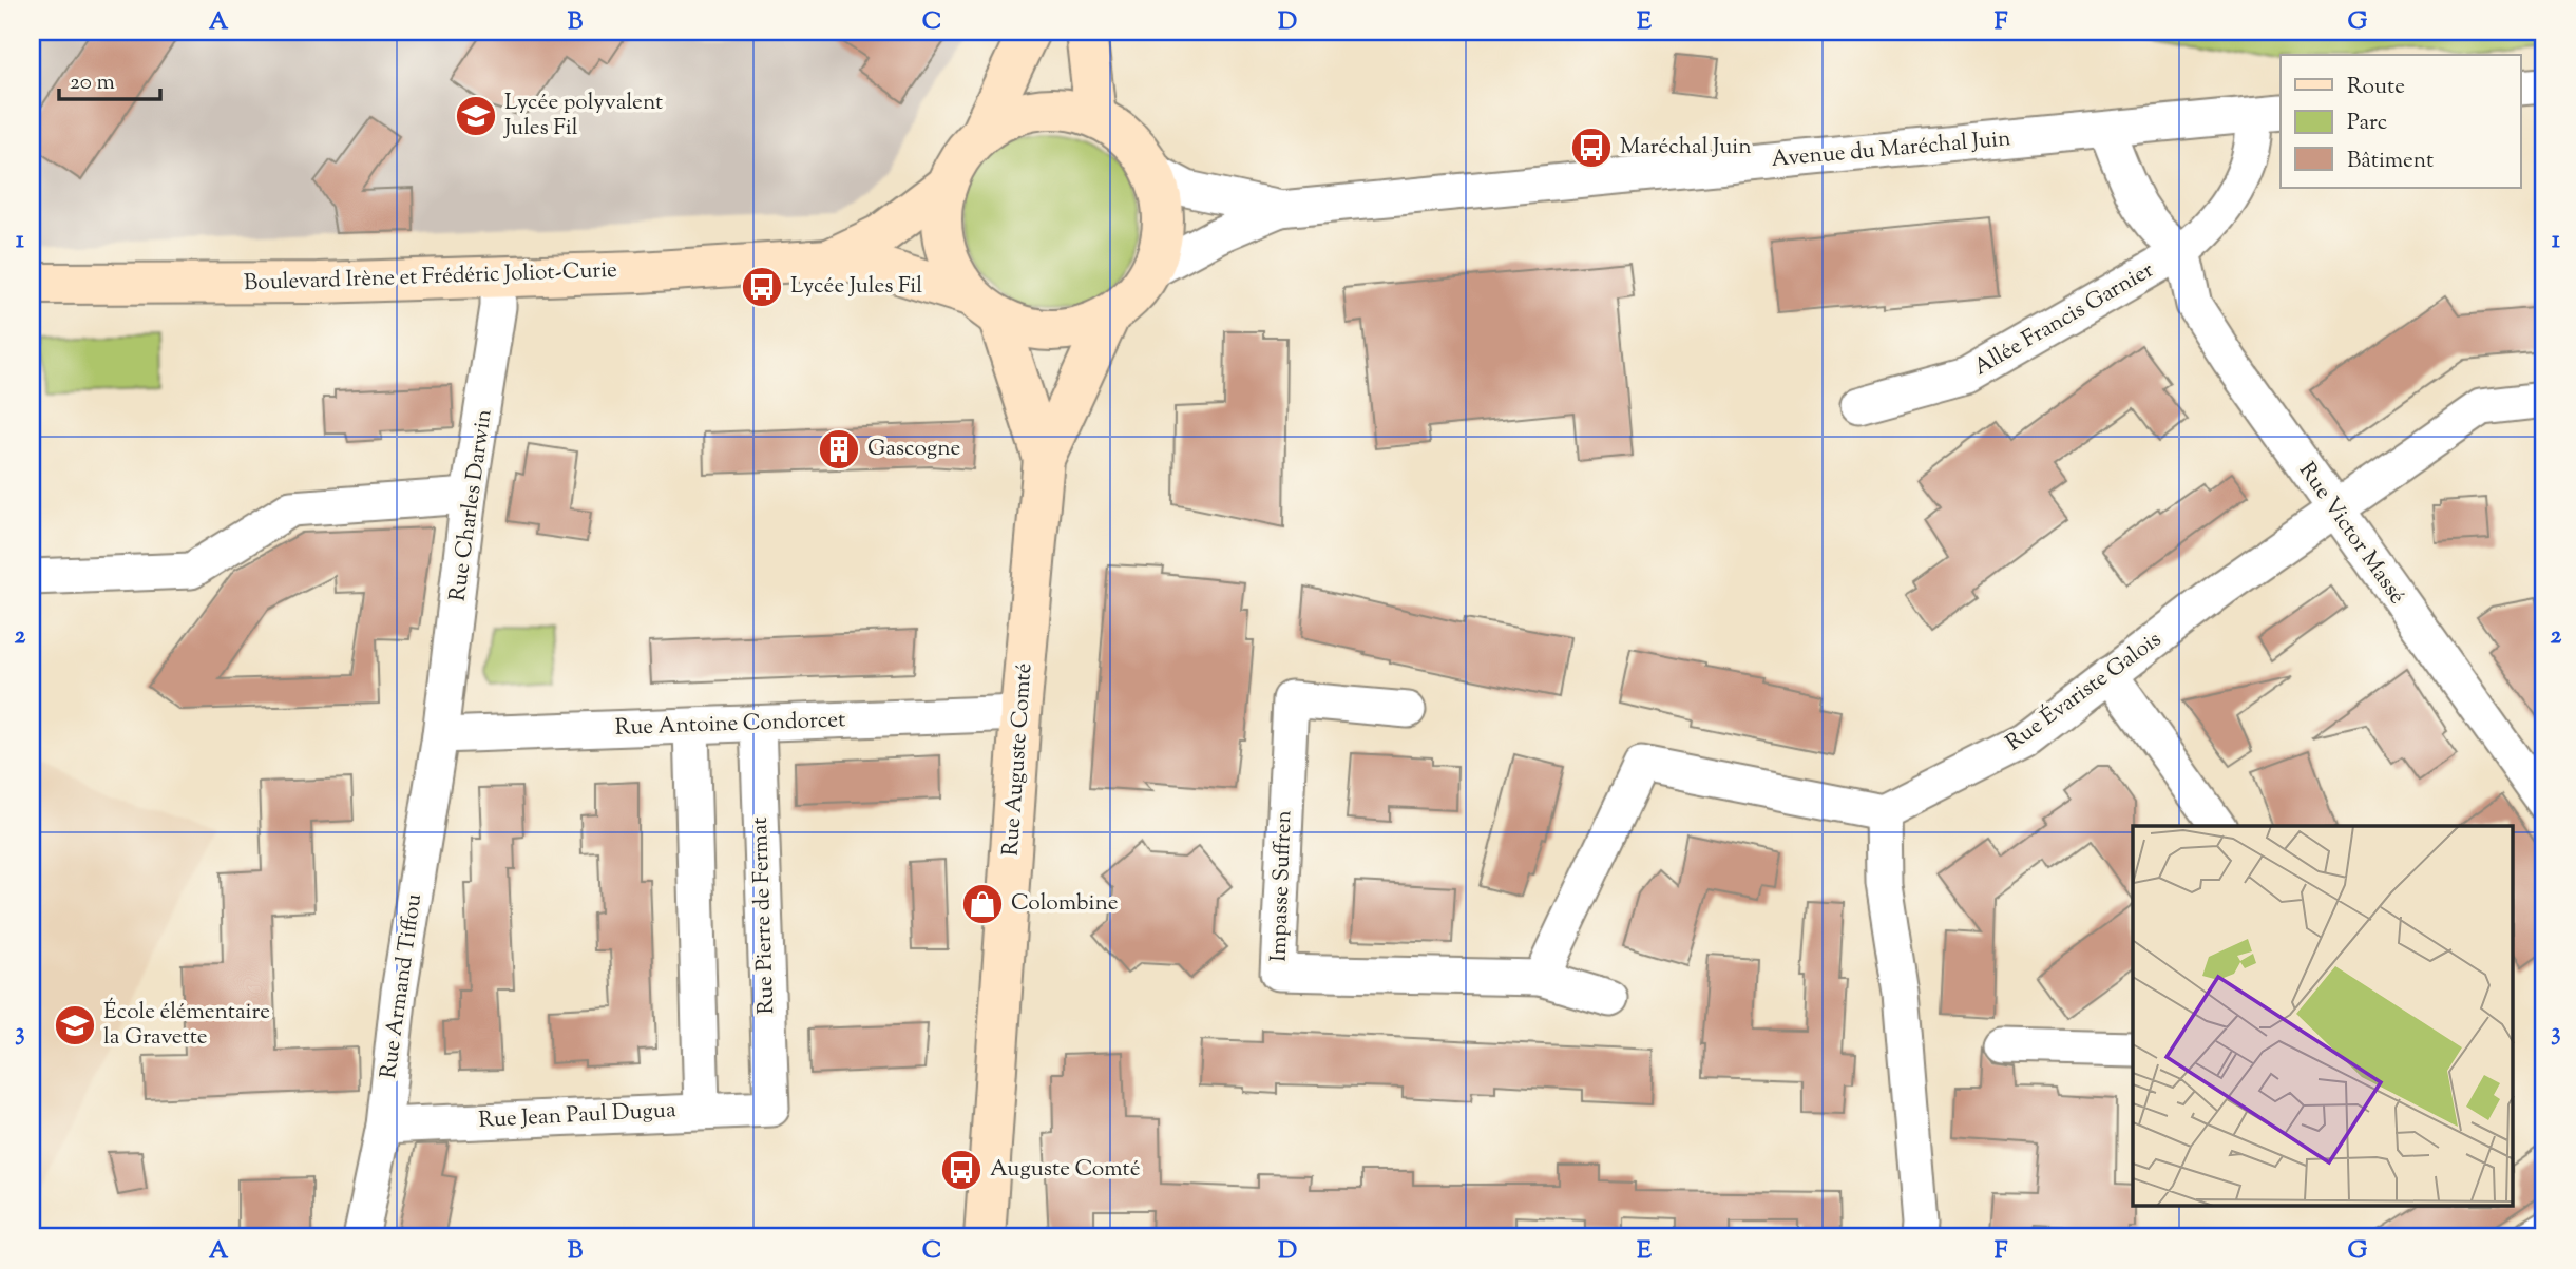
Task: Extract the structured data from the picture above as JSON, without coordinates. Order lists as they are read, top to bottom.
{
  "streets": {
    "street": [
      "Avenue du Maréchal Juin",
      "Boulevard Irène et Frédéric Joliot-Curie",
      "Allée Francis Garnier",
      "Rue Charles Darwin",
      "Rue Victor Massé",
      "Rue Évariste Galois",
      "Rue Antoine Condorcet",
      "Rue Auguste Comté",
      "Impasse Suffren",
      "Rue Pierre de Fermat",
      "Rue Armand Tiffou",
      "Rue Jean Paul Dugua"
    ]
  },
  "crossings": [
    ["Avenue du Maréchal Juin", "Boulevard Irène et Frédéric Joliot-Curie"],
    ["Avenue du Maréchal Juin", "Rue Auguste Comté"],
    ["Boulevard Irène et Frédéric Joliot-Curie", "Rue Charles Darwin"],
    ["Boulevard Irène et Frédéric Joliot-Curie", "Rue Auguste Comté"],
    ["Allée Francis Garnier", "Rue Victor Massé"],
    ["Rue Charles Darwin", "Rue Antoine Condorcet"],
    ["Rue Charles Darwin", "Rue Armand Tiffou"],
    ["Rue Victor Massé", "Rue Évariste Galois"],
    ["Rue Antoine Condorcet", "Rue Auguste Comté"],
    ["Rue Antoine Condorcet", "Rue Pierre de Fermat"],
    ["Rue Antoine Condorcet", "Rue Armand Tiffou"],
    ["Rue Pierre de Fermat", "Rue Jean Paul Dugua"],
    ["Rue Armand Tiffou", "Rue Jean Paul Dugua"]
  ],
  "places": {
    "school or university": ["Lycée polyvalent Jules Fil", "École élémentaire la Gravette"],
    "bus stop": ["Maréchal Juin", "Lycée Jules Fil", "Auguste Comté"],
    "building": ["Gascogne"],
    "shop": ["Colombine"]
  },
  "legend": ["Route", "Parc", "Bâtiment"],
  "scale_bar": "20 m",
  "grid": {
    "columns": [
      "A",
      "B",
      "C",
      "D",
      "E",
      "F",
      "G"
    ],
    "rows": ["1", "2", "3"]
  }
}
